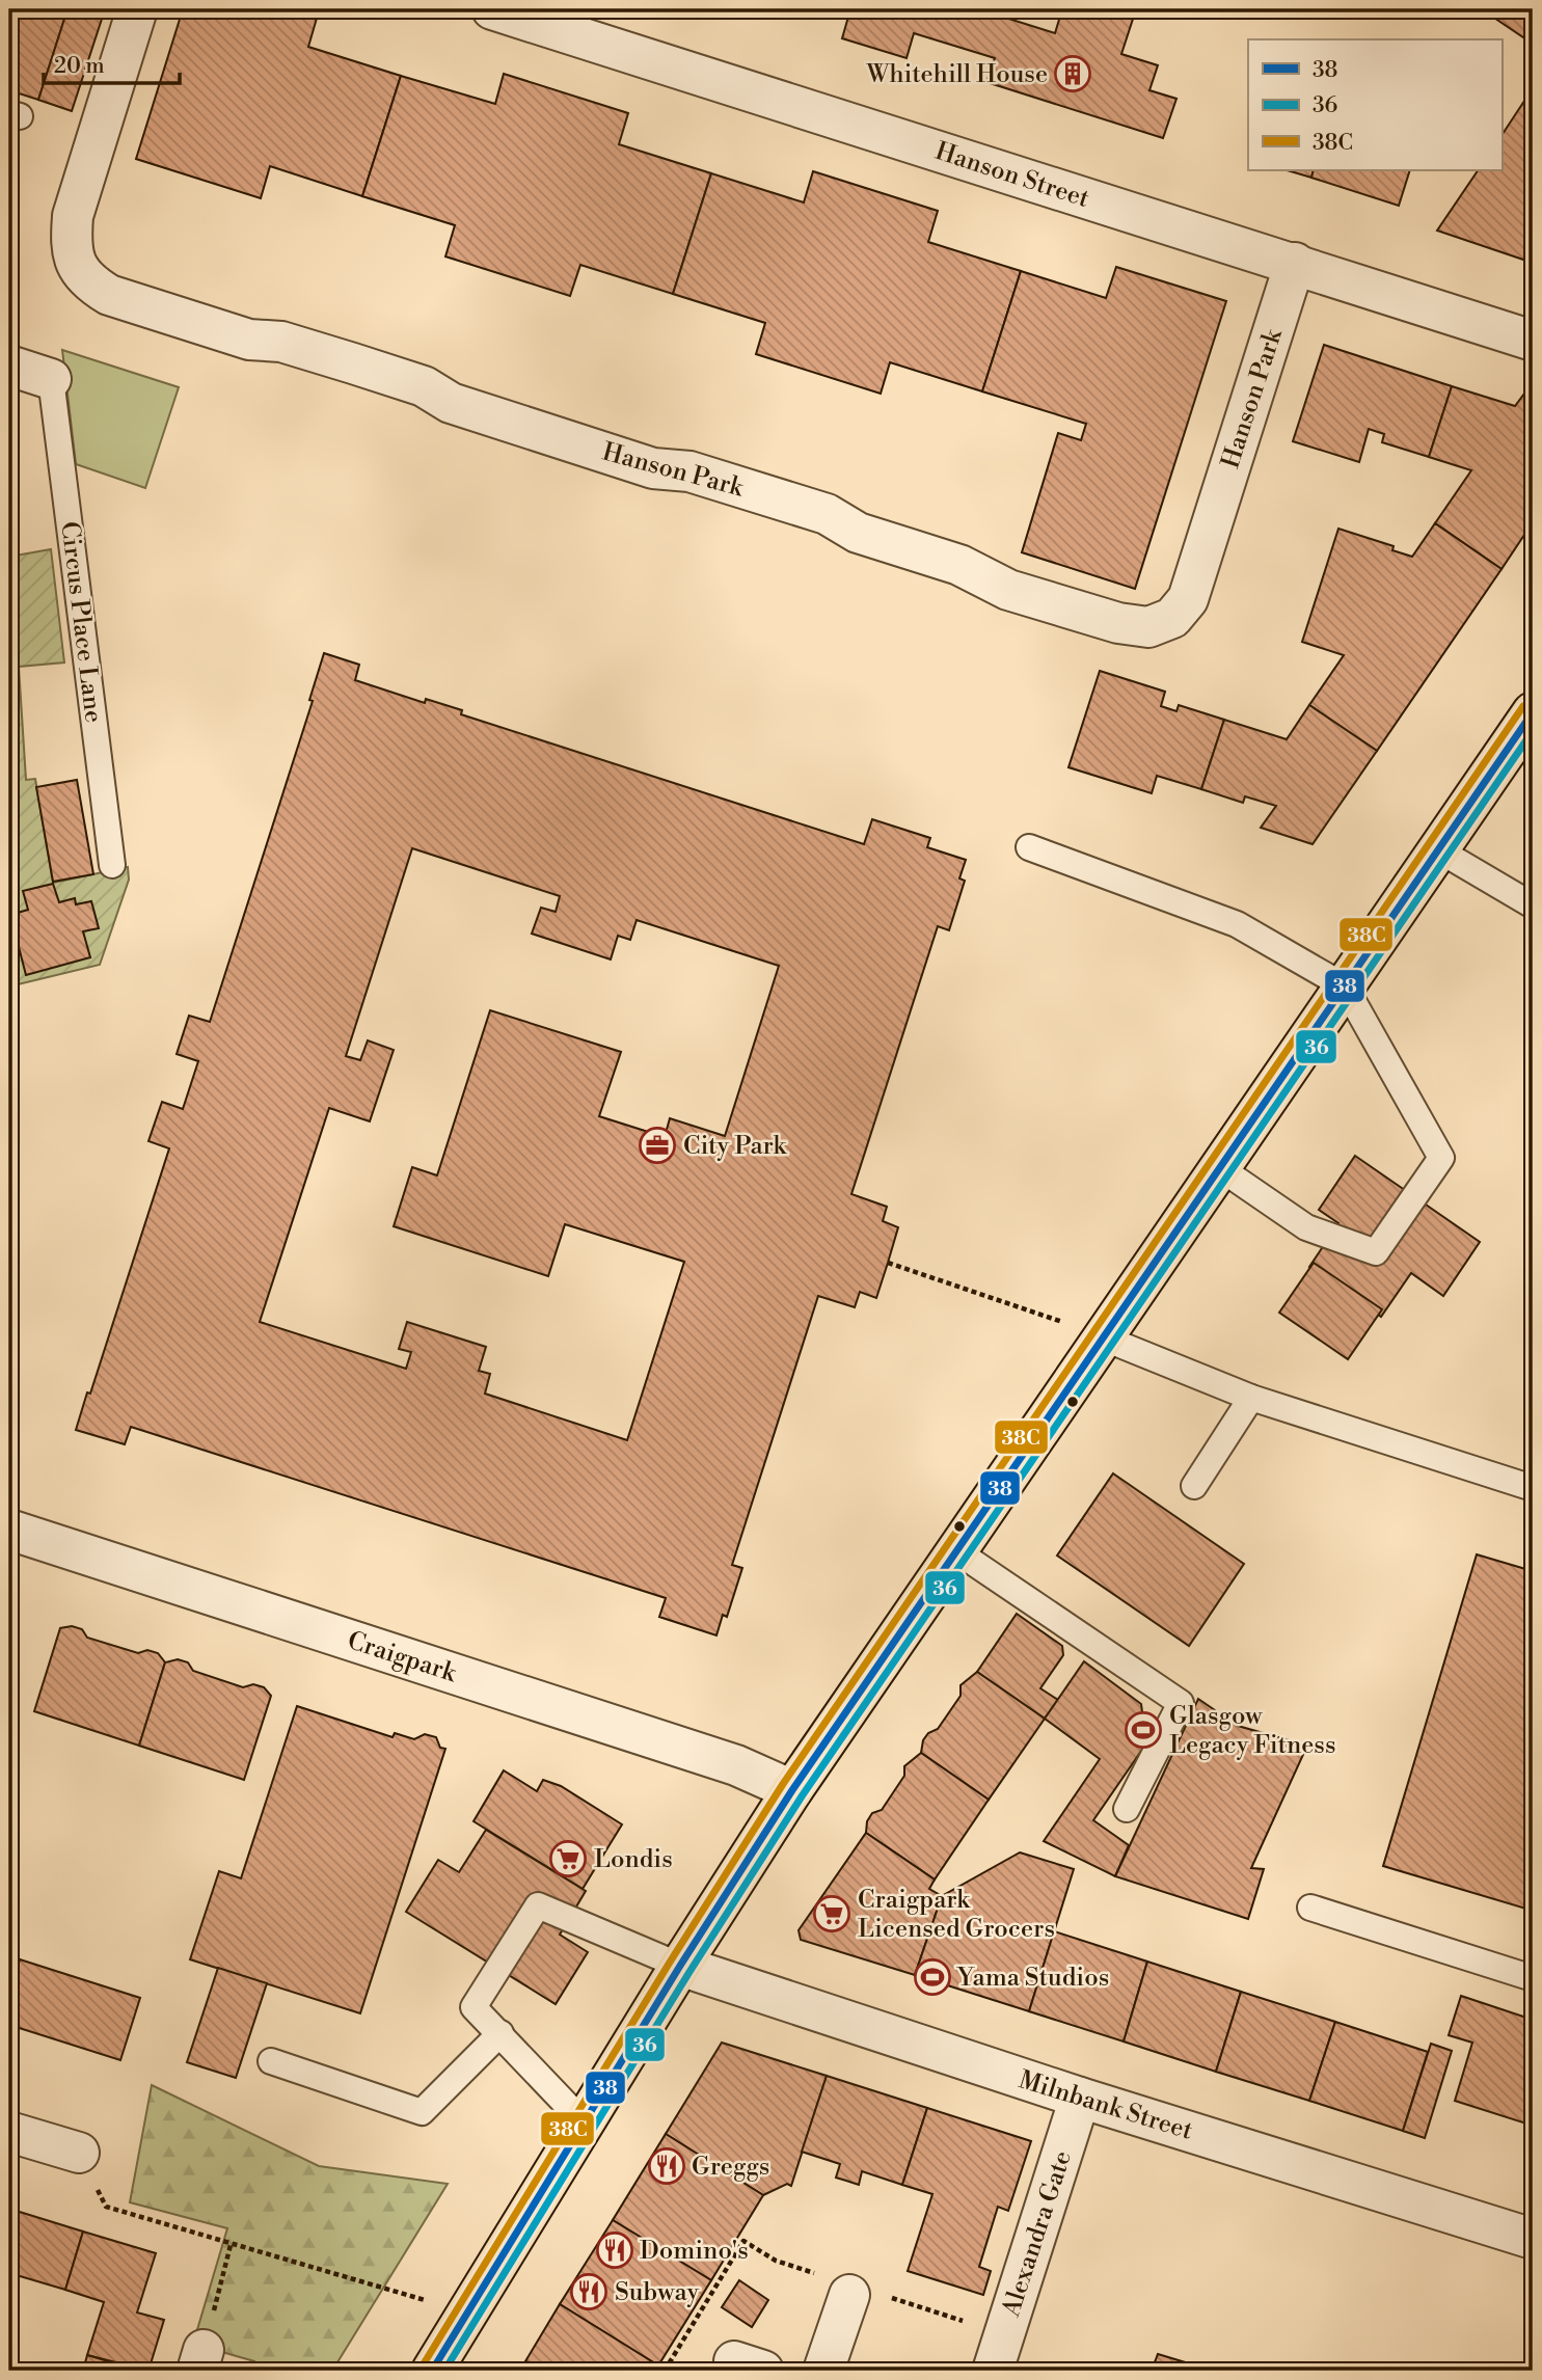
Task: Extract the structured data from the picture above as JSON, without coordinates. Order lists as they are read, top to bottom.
{
  "streets": {
    "street": [
      "Hanson Street",
      "Hanson Park",
      "Craigpark",
      "Milnbank Street",
      "Alexandra Gate"
    ],
    "lane": ["Circus Place Lane"]
  },
  "crossings": [
    ["Hanson Street", "Hanson Park"],
    ["Milnbank Street", "Alexandra Gate"]
  ],
  "places": {
    "building": ["Whitehill House"],
    "office": ["City Park"],
    "sports": ["Glasgow Legacy Fitness", "Yama Studios"],
    "supermarket": ["Londis", "Craigpark Licensed Grocers"],
    "restaurant": ["Greggs", "Domino's", "Subway"]
  },
  "lines": ["transit line 38C", "transit line 38", "transit line 36"],
  "legend": ["38", "36", "38C"],
  "scale_bar": "20 m"
}
